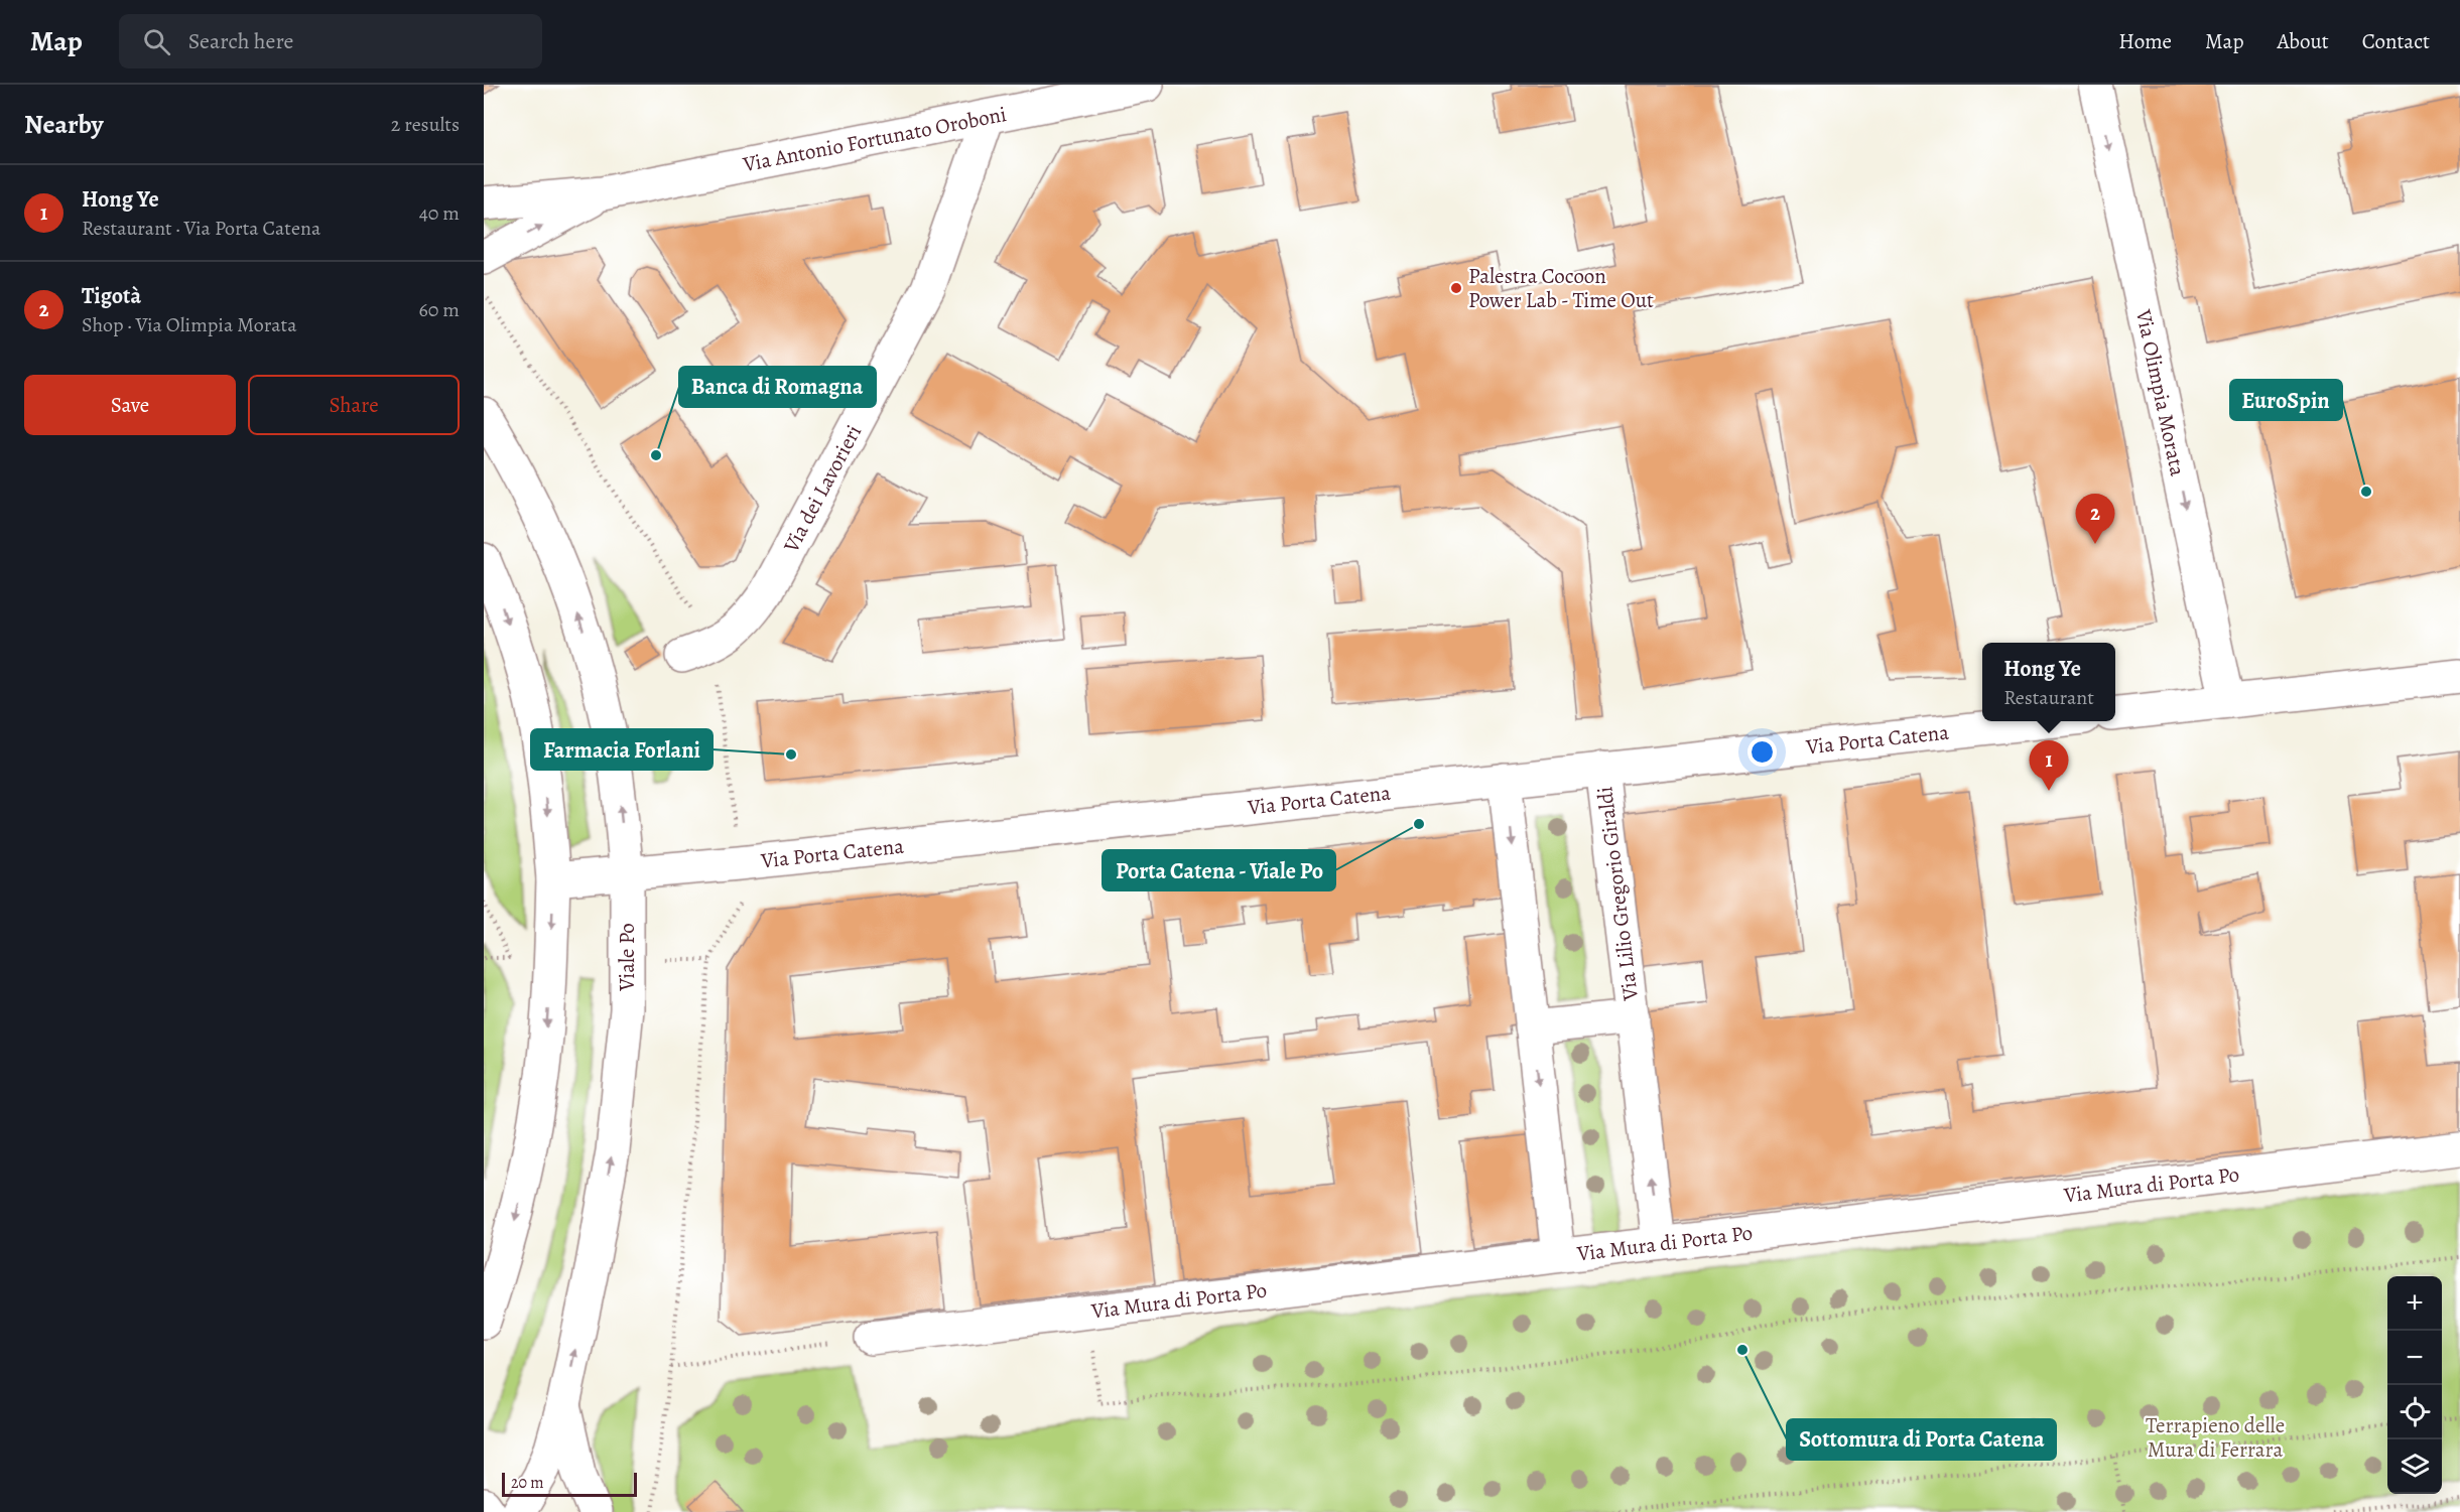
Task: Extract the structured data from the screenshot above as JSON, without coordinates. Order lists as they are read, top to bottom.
{
  "streets": {
    "street": [
      "Via Antonio Fortunato Oroboni",
      "Via Olimpia Morata",
      "Via dei Lavorieri",
      "Via Porta Catena",
      "Via Lilio Gregorio Giraldi",
      "Viale Po",
      "Via Mura di Porta Po"
    ]
  },
  "crossings": [
    ["Via Antonio Fortunato Oroboni", "Via dei Lavorieri"],
    ["Via Porta Catena", "Via Lilio Gregorio Giraldi"],
    ["Via Porta Catena", "Viale Po"],
    ["Via Lilio Gregorio Giraldi", "Via Mura di Porta Po"]
  ],
  "one_way": ["Via Olimpia Morata"],
  "parks": ["Terrapieno delle Mura di Ferrara"],
  "places": [
    "Palestra Cocoon Power Lab - Time Out",
    "Banca di Romagna",
    "EuroSpin",
    "Farmacia Forlani",
    "Porta Catena - Viale Po",
    "Sottomura di Porta Catena"
  ],
  "scale_bar": "20 m",
  "page": {
    "header": "Map",
    "search": "Search here",
    "nav": [
      "Home",
      "Map",
      "About",
      "Contact"
    ],
    "heading": ["Nearby", "2 results"],
    "list": [
      {
        "mark": "1",
        "name": "Hong Ye",
        "note": "Restaurant · Via Porta Catena",
        "value": "40 m"
      },
      {
        "mark": "2",
        "name": "Tigotà",
        "note": "Shop · Via Olimpia Morata",
        "value": "60 m"
      }
    ],
    "buttons": ["Save", "Share"],
    "pins": ["2", "1"],
    "popup": ["Hong Ye", "Restaurant"],
    "map_buttons": ["+", "−"],
    "scale": "20 m"
  }
}
